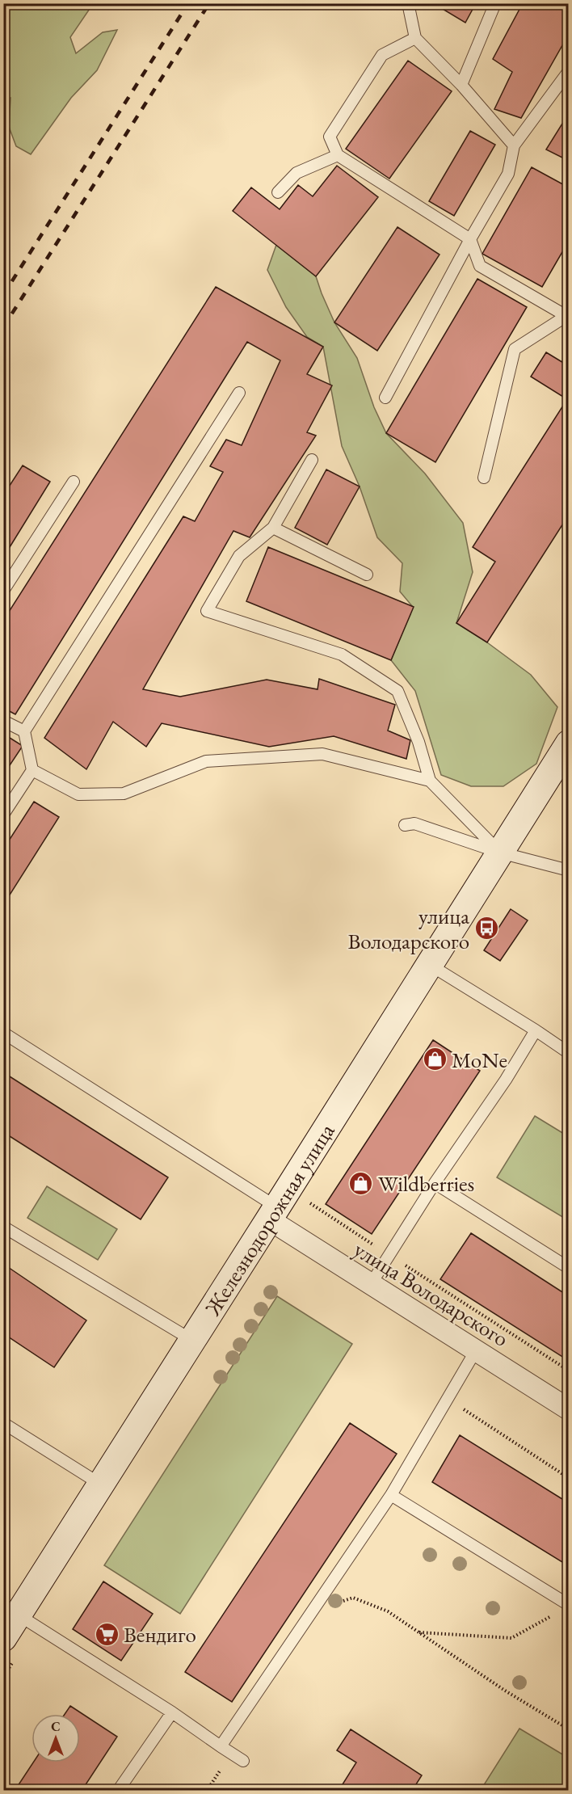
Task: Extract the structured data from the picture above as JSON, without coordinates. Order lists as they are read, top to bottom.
{
  "streets": {
    "main road": ["Железнодорожная улица"],
    "street": ["улица Володарского"]
  },
  "crossings": [
    ["Железнодорожная улица", "улица Володарского"]
  ],
  "places": {
    "bus stop": ["улица Володарского"],
    "shop": ["MoNe", "Wildberries"],
    "supermarket": ["Вендиго"]
  },
  "north": "top"
}
